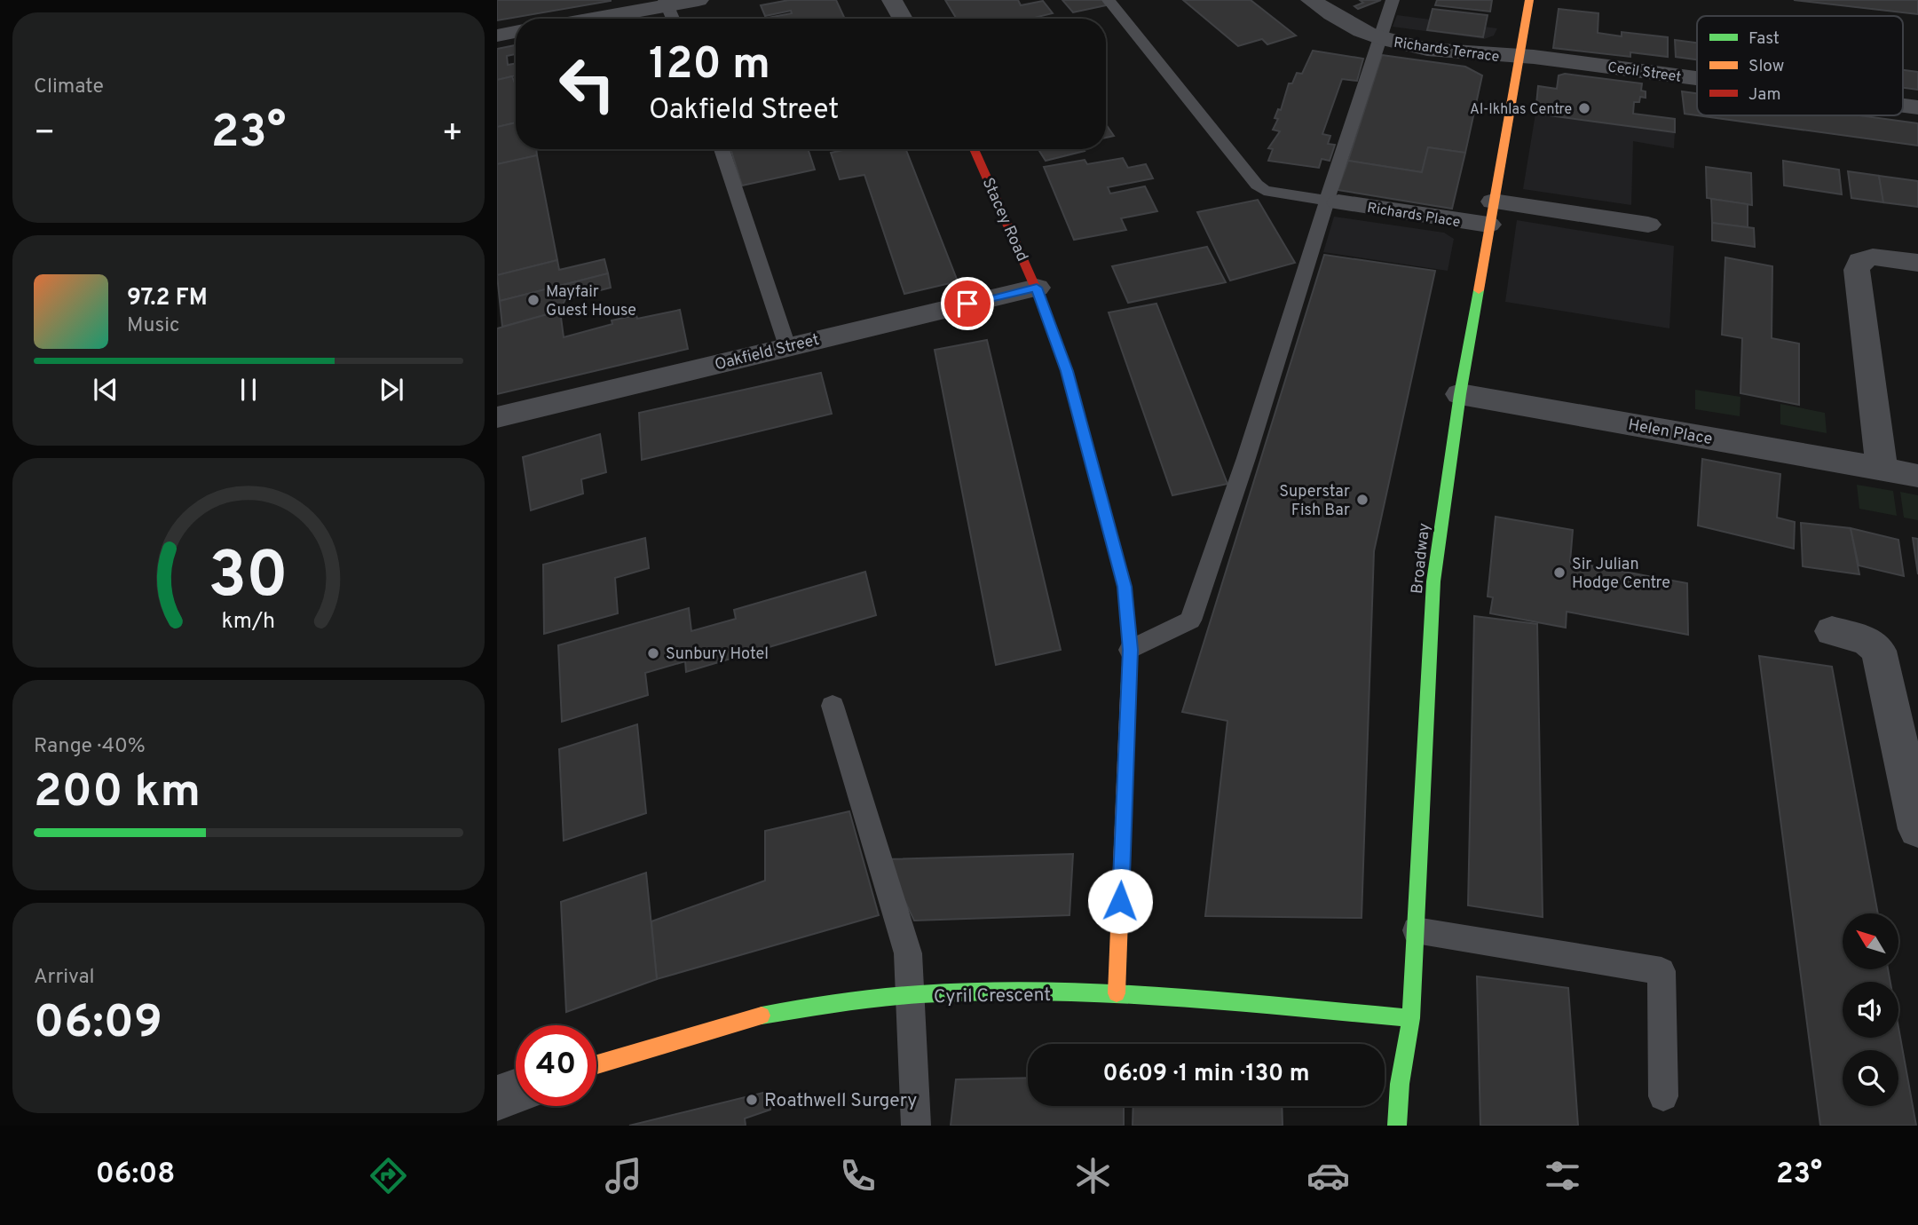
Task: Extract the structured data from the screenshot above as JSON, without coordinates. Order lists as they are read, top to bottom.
{
  "streets": {
    "street": [
      "Richards Terrace",
      "Cecil Street",
      "Richards Place",
      "Stacey Road",
      "Oakfield Street",
      "Helen Place",
      "Broadway",
      "Cyril Crescent"
    ]
  },
  "crossings": [
    ["Richards Terrace", "Cecil Street"],
    ["Richards Terrace", "Broadway"],
    ["Cecil Street", "Broadway"],
    ["Richards Place", "Broadway"],
    ["Stacey Road", "Oakfield Street"],
    ["Stacey Road", "Cyril Crescent"],
    ["Helen Place", "Broadway"],
    ["Broadway", "Cyril Crescent"]
  ],
  "places": [
    "Al-Ikhlas Centre",
    "Mayfair Guest House",
    "Superstar Fish Bar",
    "Sir Julian Hodge Centre",
    "Sunbury Hotel",
    "Roathwell Surgery"
  ],
  "legend": ["Fast", "Slow", "Jam"],
  "north": "top left",
  "page": {
    "tile": [
      "Climate",
      ["Range · 40%", "200 km"],
      ["Arrival", "06:09"]
    ],
    "turn": ["120 m", "Oakfield Street"],
    "heat": ["−", "23°", "+"],
    "song": ["97.2 FM", "Music"],
    "limit": "40",
    "trip": "06:09 · 1 min · 130 m",
    "tabs": ["06:08", "23°"],
    "gauge": ["30", "km/h"]
  }
}
